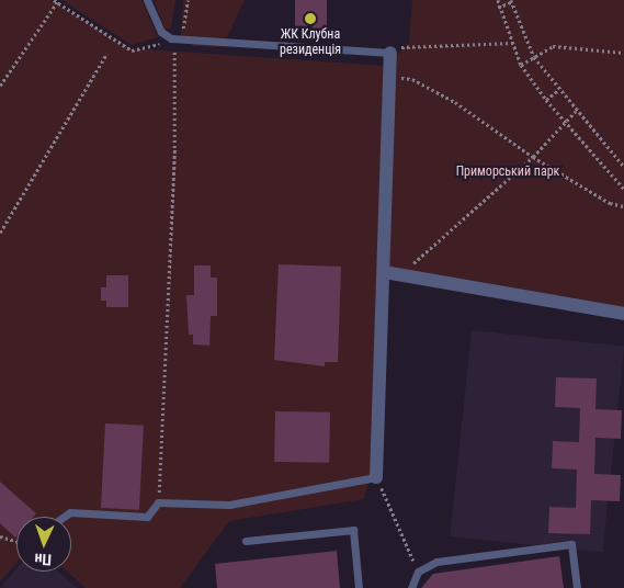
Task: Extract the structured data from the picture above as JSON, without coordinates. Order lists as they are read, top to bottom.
{
  "parks": ["Приморський парк"],
  "places": ["ЖК Клубна резиденція"],
  "north": "bottom"
}
